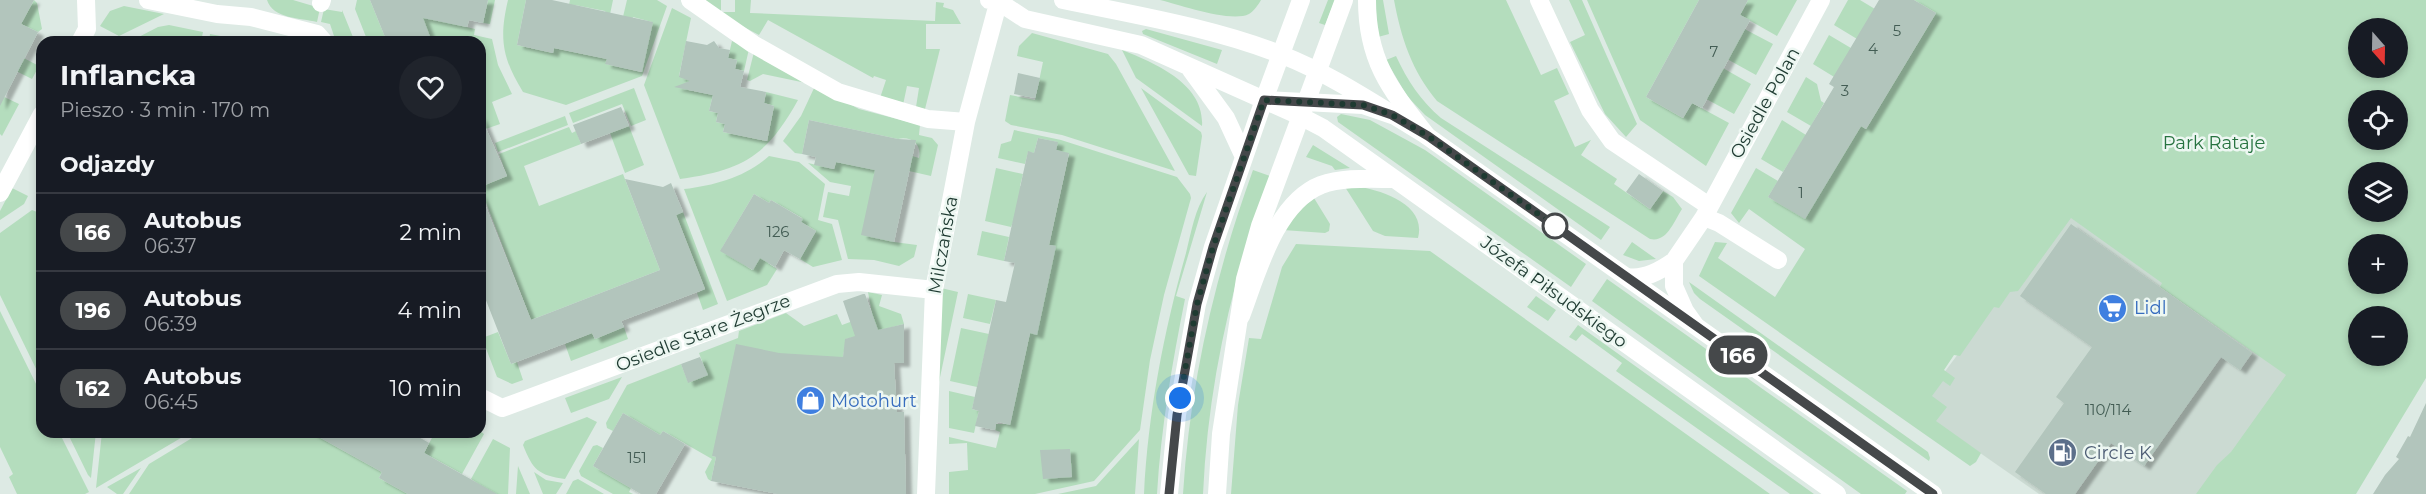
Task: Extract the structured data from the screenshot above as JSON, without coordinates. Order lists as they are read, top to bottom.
{
  "streets": {
    "street": [
      "Osiedle Polan",
      "Milczańska",
      "Józefa Piłsudskiego",
      "Osiedle Stare Żegrze"
    ]
  },
  "crossings": [
    ["Osiedle Polan", "Józefa Piłsudskiego"],
    ["Milczańska", "Józefa Piłsudskiego"],
    ["Milczańska", "Osiedle Stare Żegrze"]
  ],
  "parks": ["Park Rataje"],
  "places": {
    "supermarket": ["Lidl"],
    "shop": ["Motohurt"],
    "fuel station": ["Circle K"]
  },
  "lines": ["bus line 166"],
  "house_numbers": [
    "5",
    "4",
    "7",
    "3",
    "1",
    "126",
    "110/114",
    "151"
  ],
  "north": "bottom",
  "page": {
    "on_map": "166",
    "map_buttons": ["+", "−"],
    "heading": [
      ["Inflancka", "Pieszo · 3 min · 170 m"],
      "Odjazdy"
    ],
    "list": [
      {
        "mark": "166",
        "name": "Autobus",
        "note": "06:37",
        "value": "2 min"
      },
      {
        "mark": "196",
        "name": "Autobus",
        "note": "06:39",
        "value": "4 min"
      },
      {
        "mark": "162",
        "name": "Autobus",
        "note": "06:45",
        "value": "10 min"
      }
    ]
  }
}
